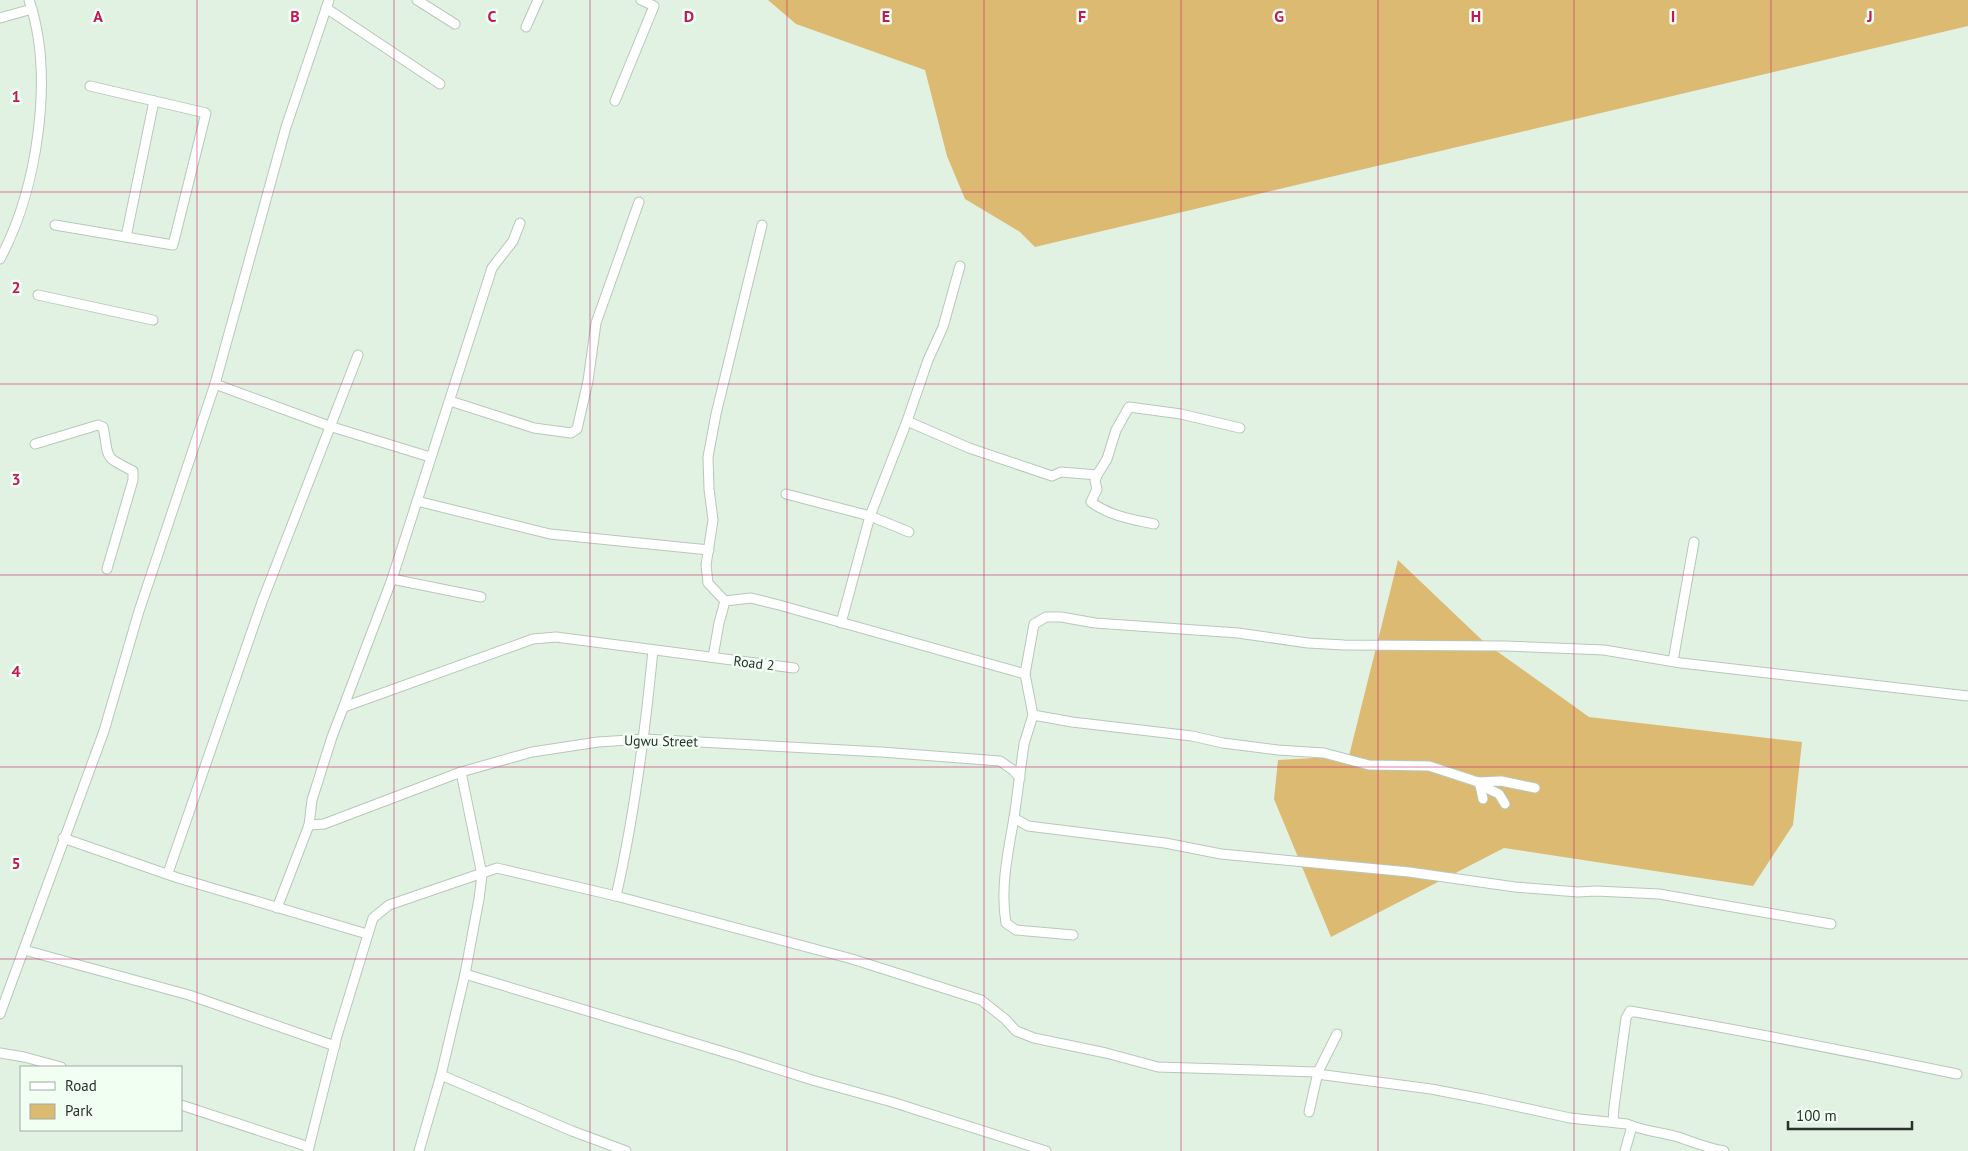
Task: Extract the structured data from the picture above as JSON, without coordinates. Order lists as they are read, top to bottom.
{
  "streets": {
    "street": ["Road 2", "Ugwu Street"]
  },
  "legend": ["Road", "Park"],
  "scale_bar": "100 m",
  "grid": {
    "columns": [
      "A",
      "B",
      "C",
      "D",
      "E",
      "F",
      "G",
      "H",
      "I",
      "J"
    ],
    "rows": [
      "1",
      "2",
      "3",
      "4",
      "5"
    ]
  }
}
